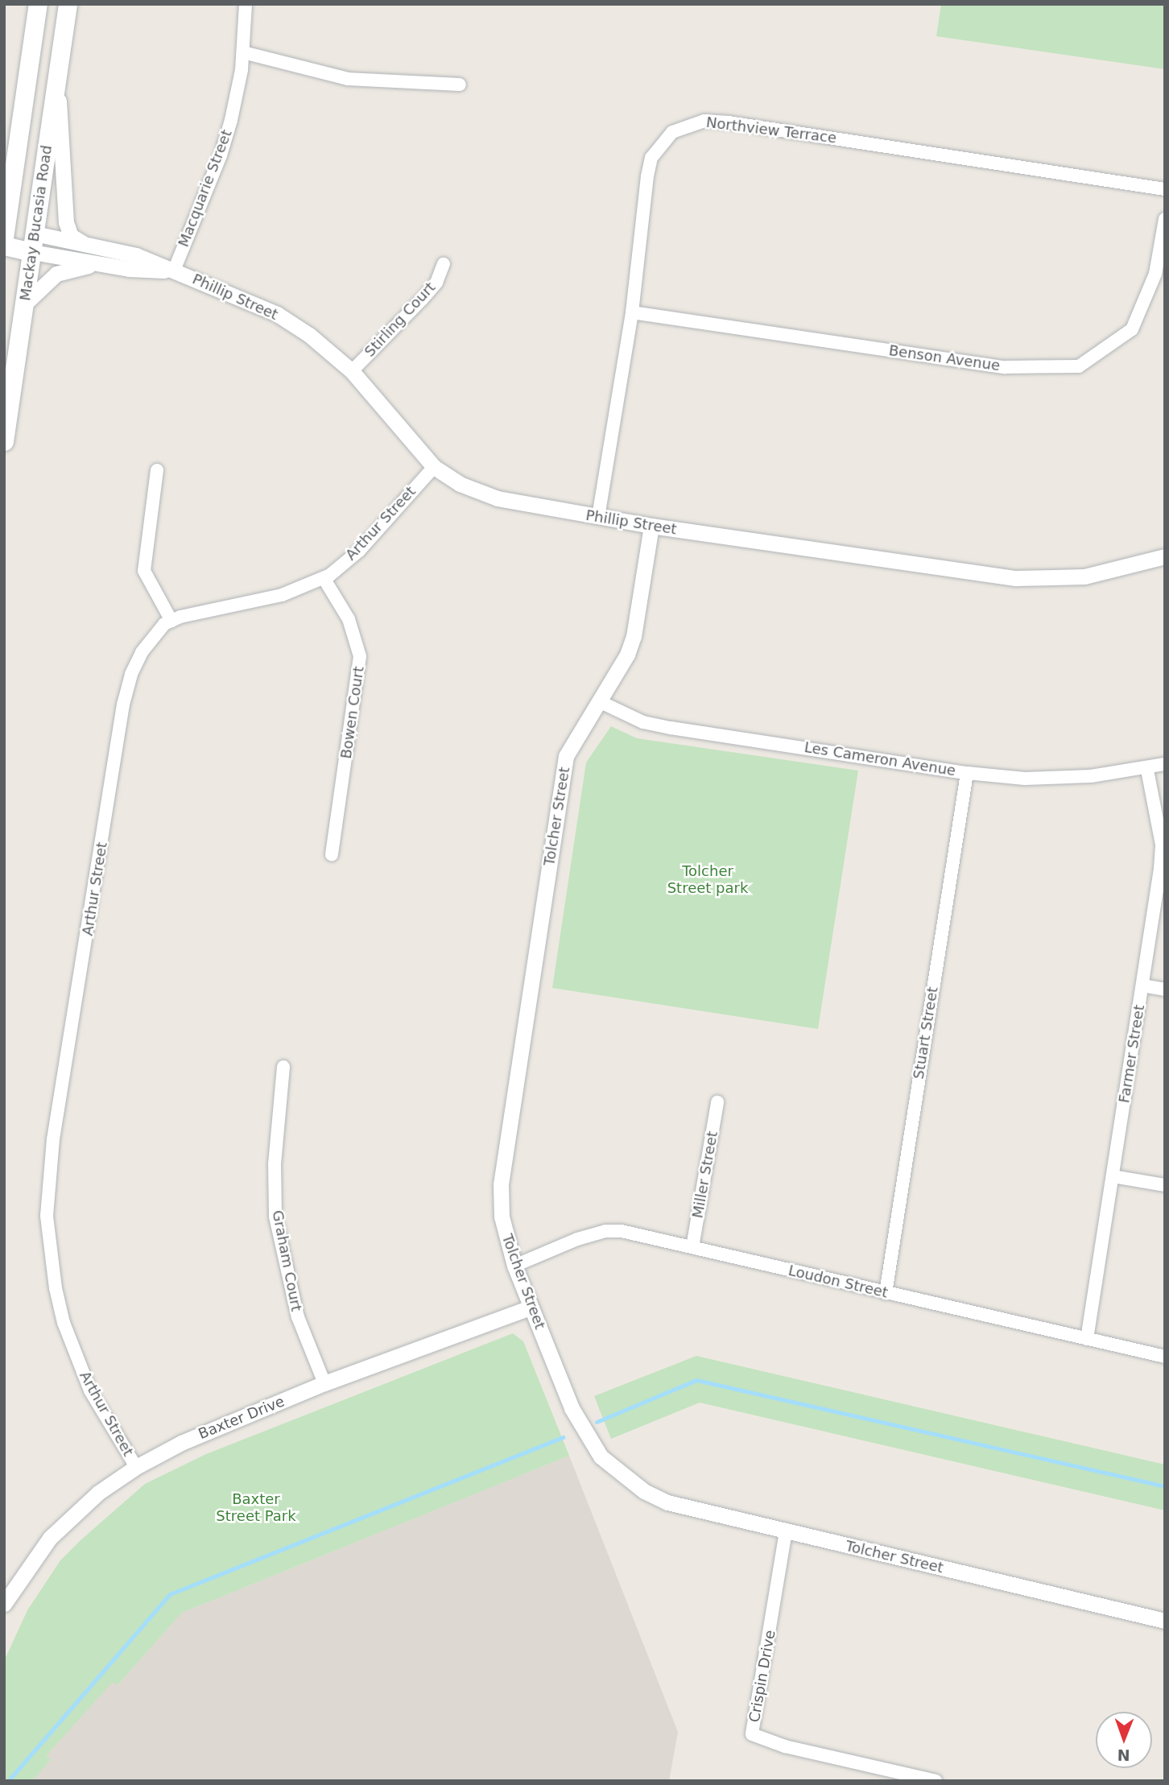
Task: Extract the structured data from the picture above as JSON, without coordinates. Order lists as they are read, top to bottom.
{
  "streets": {
    "main road": ["Mackay Bucasia Road", "Phillip Street"],
    "street": [
      "Northview Terrace",
      "Macquarie Street",
      "Stirling Court",
      "Benson Avenue",
      "Arthur Street",
      "Bowen Court",
      "Les Cameron Avenue",
      "Tolcher Street",
      "Stuart Street",
      "Farmer Street",
      "Miller Street",
      "Graham Court",
      "Loudon Street",
      "Baxter Drive",
      "Crispin Drive"
    ]
  },
  "crossings": [
    ["Northview Terrace", "Phillip Street"],
    ["Northview Terrace", "Benson Avenue"],
    ["Macquarie Street", "Phillip Street"],
    ["Mackay Bucasia Road", "Phillip Street"],
    ["Phillip Street", "Stirling Court"],
    ["Phillip Street", "Arthur Street"],
    ["Phillip Street", "Tolcher Street"],
    ["Arthur Street", "Bowen Court"],
    ["Arthur Street", "Baxter Drive"],
    ["Les Cameron Avenue", "Tolcher Street"],
    ["Les Cameron Avenue", "Stuart Street"],
    ["Les Cameron Avenue", "Farmer Street"],
    ["Tolcher Street", "Loudon Street"],
    ["Tolcher Street", "Baxter Drive"],
    ["Tolcher Street", "Crispin Drive"],
    ["Stuart Street", "Loudon Street"],
    ["Farmer Street", "Loudon Street"],
    ["Miller Street", "Loudon Street"],
    ["Graham Court", "Baxter Drive"]
  ],
  "parks": ["Tolcher Street park", "Baxter Street Park"],
  "north": "bottom"
}
